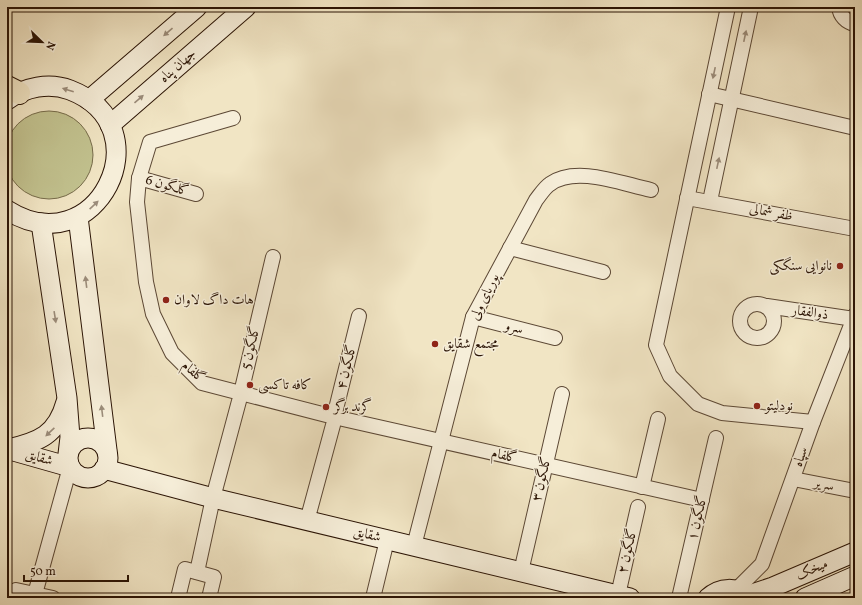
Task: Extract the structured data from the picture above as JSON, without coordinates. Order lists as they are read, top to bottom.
{
  "streets": {
    "street": [
      "جهان پناه",
      "گلگون 6",
      "ظفر شمالی",
      "پوریای ولی",
      "ذوالفقار",
      "سرو",
      "گلگون 5",
      "گلگون ۴",
      "گلفام",
      "سپاه",
      "شقایق",
      "گلگون ۳",
      "سریر",
      "گلگون ۱",
      "گلگون ۲",
      "میخک"
    ]
  },
  "crossings": [
    ["گلگون 6", "گلفام"],
    ["پوریای ولی", "سرو"],
    ["پوریای ولی", "گلفام"],
    ["پوریای ولی", "شقایق"],
    ["ذوالفقار", "سپاه"],
    ["گلگون 5", "گلفام"],
    ["گلگون 5", "شقایق"],
    ["گلگون ۴", "گلفام"],
    ["گلگون ۴", "شقایق"],
    ["گلفام", "گلگون ۳"],
    ["گلفام", "گلگون ۱"],
    ["سپاه", "سریر"],
    ["سپاه", "میخک"],
    ["شقایق", "گلگون ۲"]
  ],
  "places": [
    "نانوایی سنگکی",
    "هات داگ لاوان",
    "مجتمع شقایق",
    "کافه تاکسی",
    "نودلیتو",
    "گرند برگر"
  ],
  "scale_bar": "50 m",
  "north": "bottom right"
}
